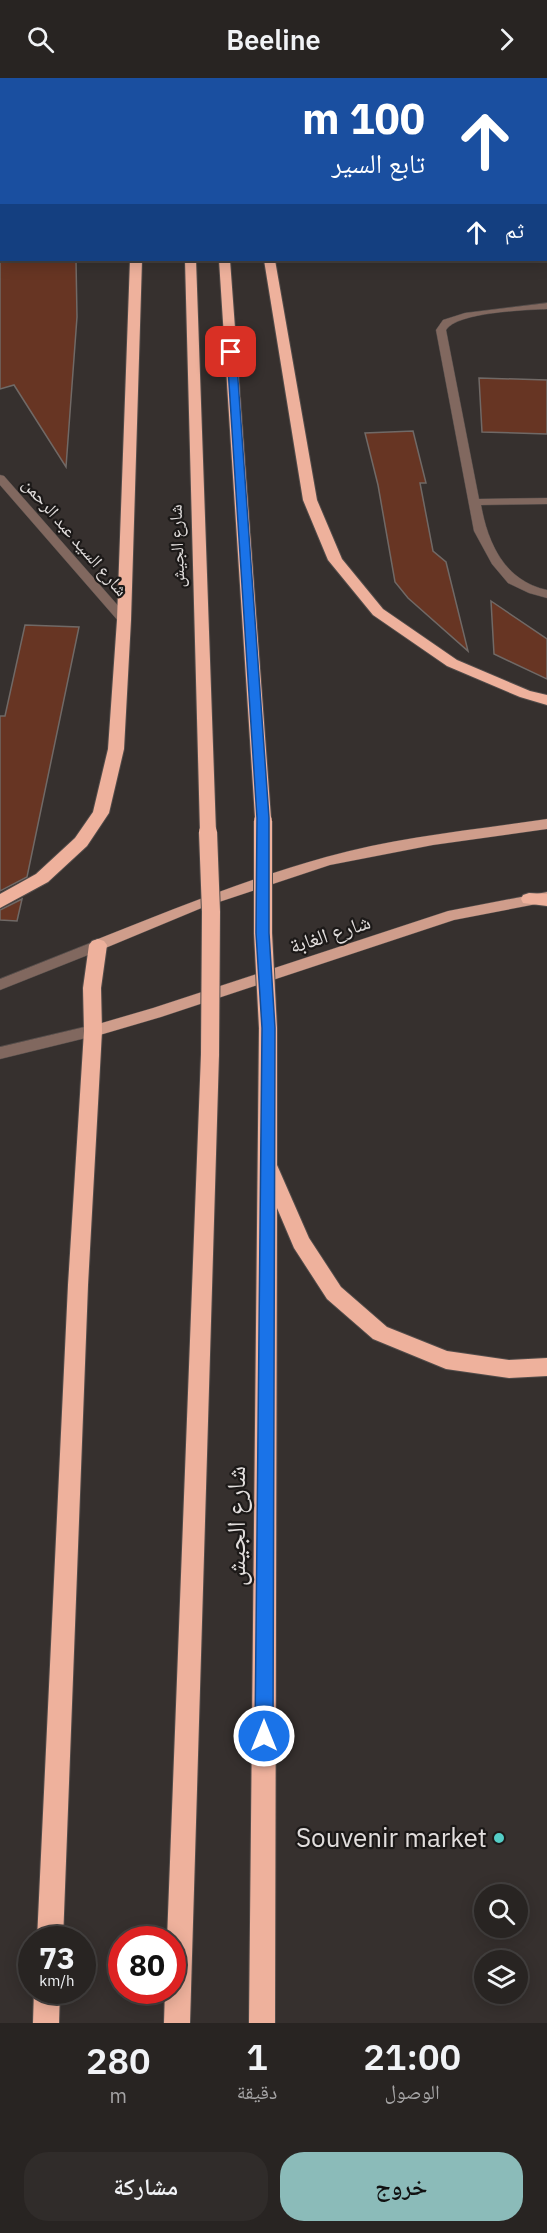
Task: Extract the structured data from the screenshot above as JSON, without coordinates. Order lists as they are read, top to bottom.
{
  "streets": {
    "highway": ["شارع الجيش"],
    "main road": ["شارع الغابة"],
    "street": ["شارع السيد عبد الرحمن"]
  },
  "places": ["Souvenir market"],
  "page": {
    "header": "Beeline",
    "turn": ["100 m", "تابع السير"],
    "then": "ثم",
    "speed": "73 km/h",
    "limit": "80",
    "eta": [
      "21:00",
      "الوصول",
      "1",
      "دقيقة",
      "280",
      "m"
    ],
    "buttons": ["خروج", "مشاركة"]
  }
}
